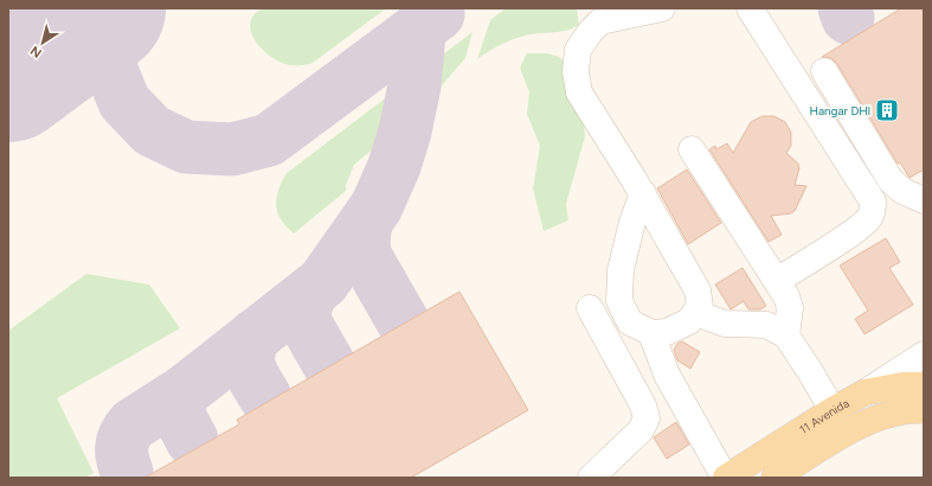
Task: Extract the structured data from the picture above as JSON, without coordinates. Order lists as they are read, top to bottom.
{
  "streets": {
    "main road": ["11 Avenida"]
  },
  "places": {
    "building": ["Hangar DHl"]
  },
  "north": "bottom left"
}
